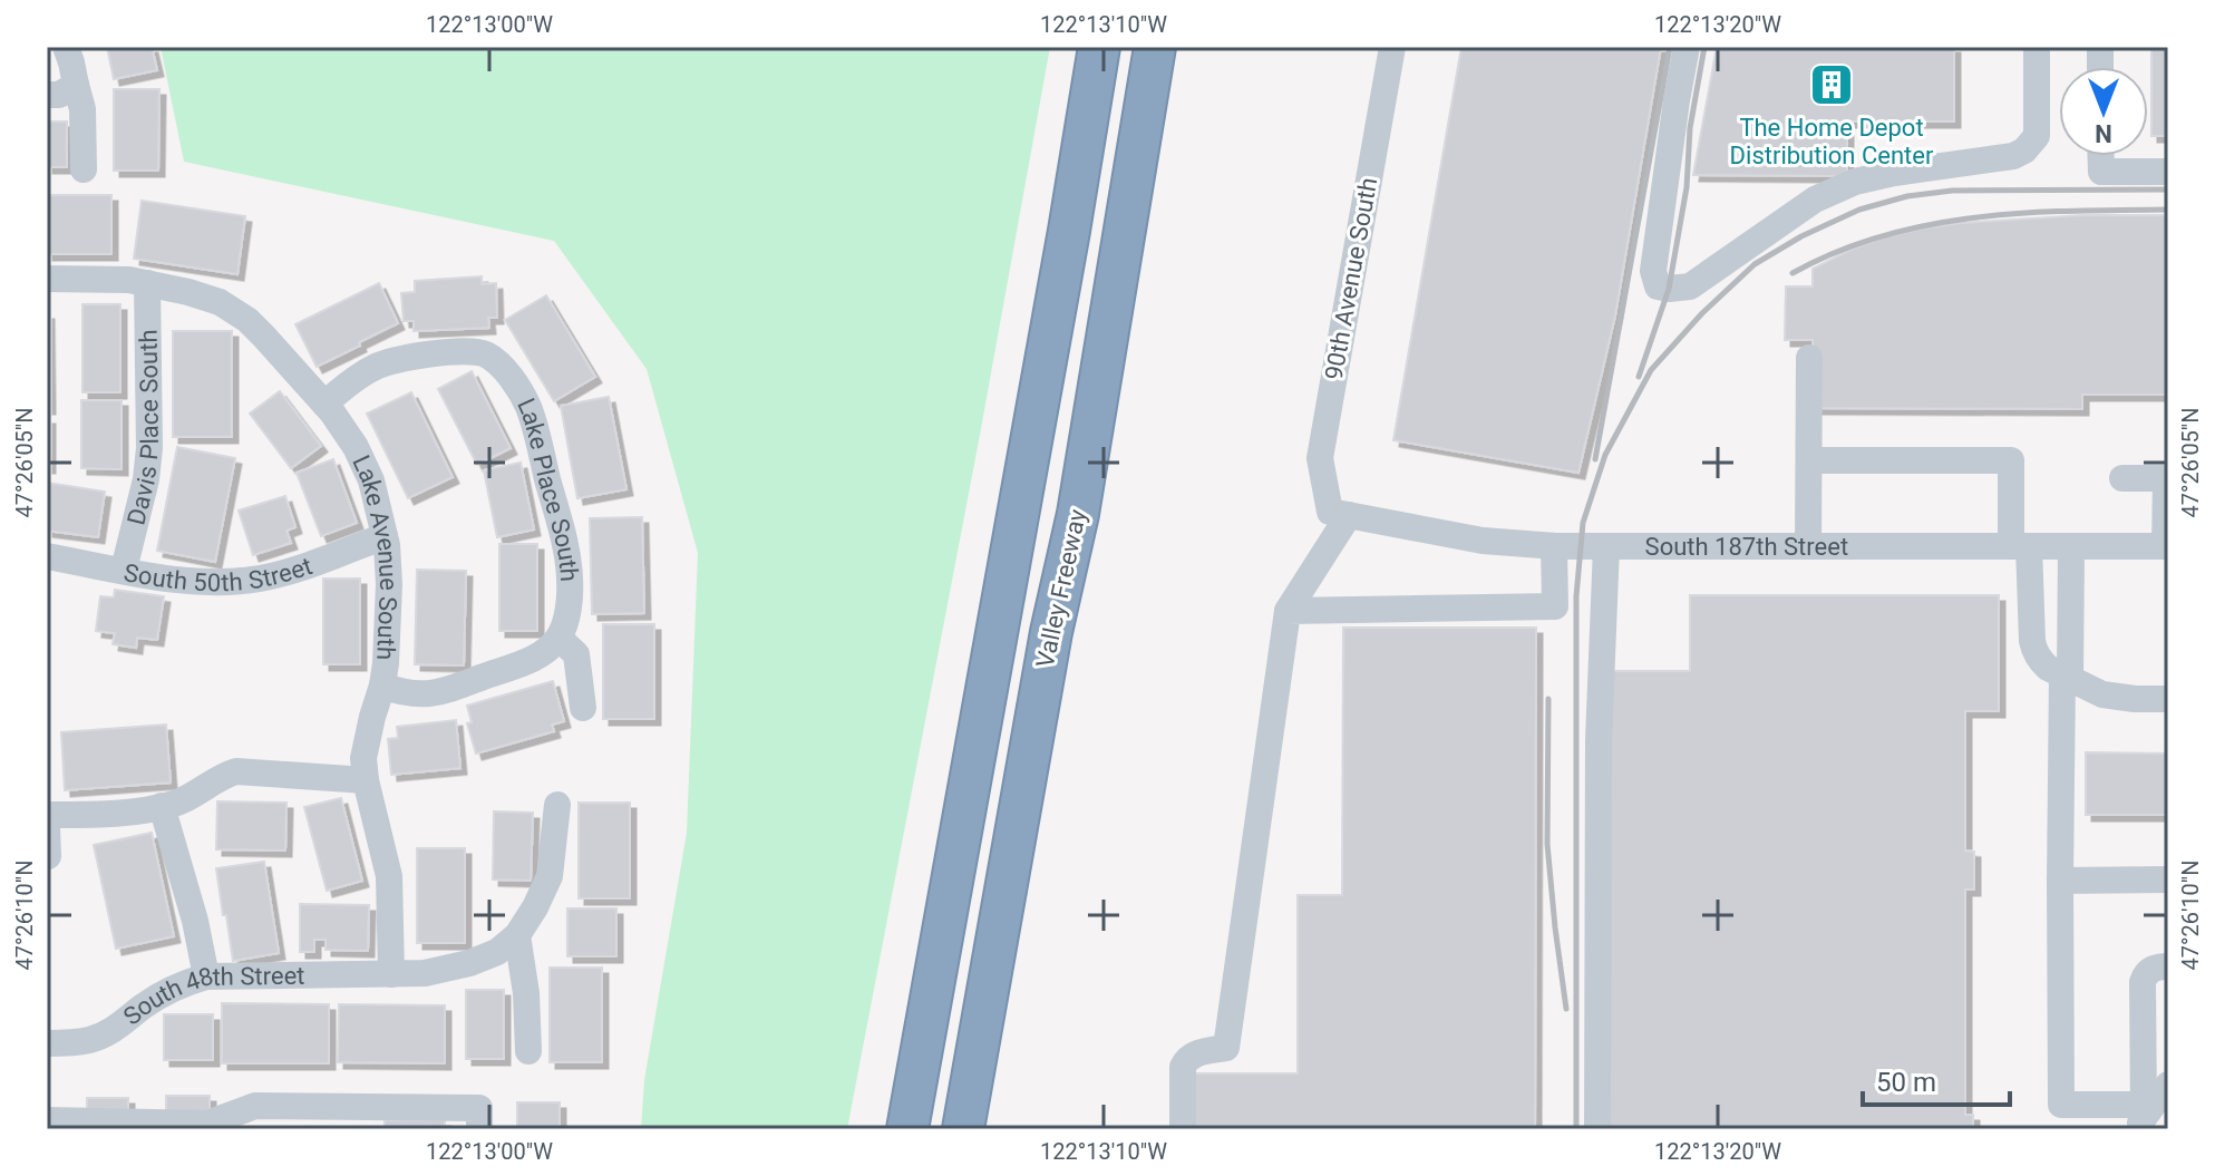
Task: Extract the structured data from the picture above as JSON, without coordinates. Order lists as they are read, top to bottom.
{
  "streets": {
    "highway": ["Valley Freeway"],
    "street": [
      "90th Avenue South",
      "Davis Place South",
      "Lake Place South",
      "South 187th Street",
      "Lake Avenue South",
      "South 50th Street",
      "South 48th Street"
    ]
  },
  "crossings": [
    ["90th Avenue South", "South 187th Street"],
    ["Davis Place South", "Lake Avenue South"],
    ["Davis Place South", "South 50th Street"],
    ["Lake Place South", "Lake Avenue South"],
    ["Lake Avenue South", "South 50th Street"],
    ["Lake Avenue South", "South 48th Street"]
  ],
  "places": {
    "building": ["The Home Depot Distribution Center"]
  },
  "scale_bar": "50 m",
  "north": "bottom",
  "coordinates": [
    "122°13'00\"W",
    "122°13'10\"W",
    "122°13'20\"W",
    "47°26'05\"N",
    "47°26'10\"N"
  ]
}
